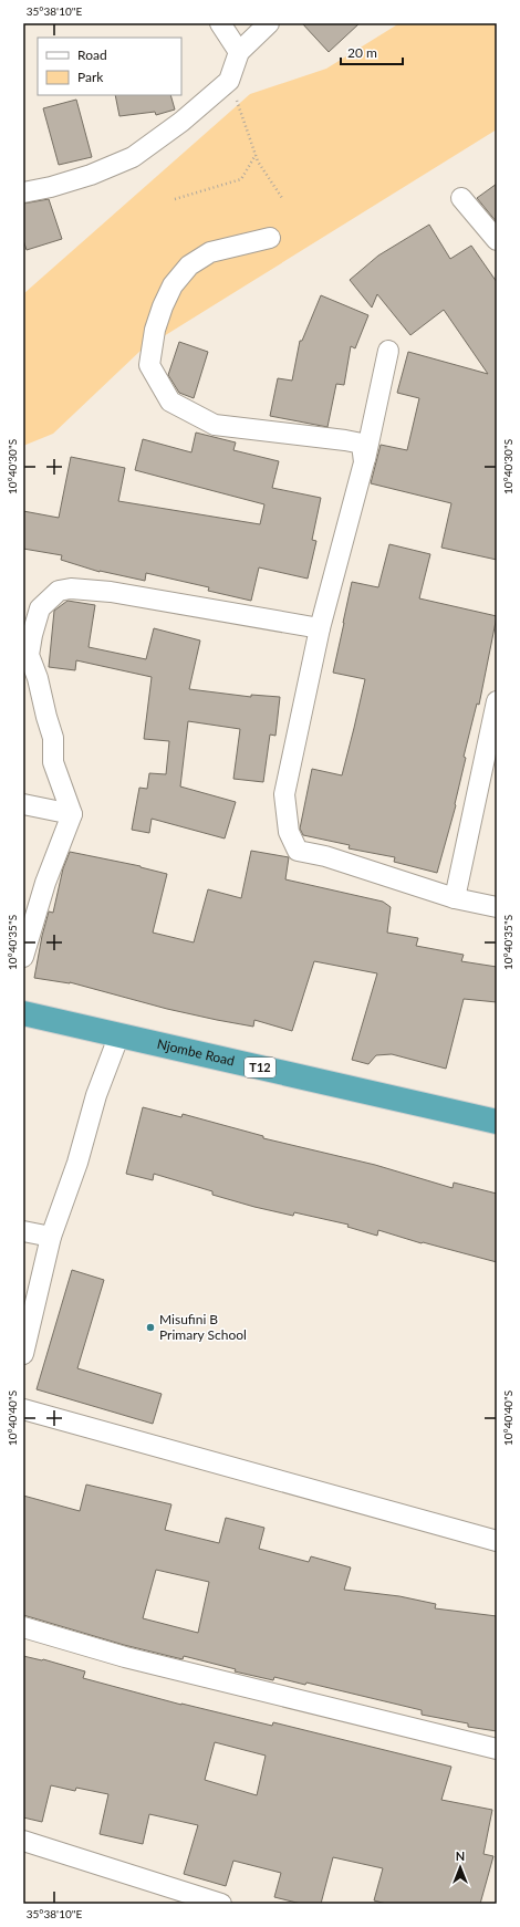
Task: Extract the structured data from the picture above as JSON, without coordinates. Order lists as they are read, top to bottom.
{
  "streets": {
    "highway": ["Njombe Road", "T12"]
  },
  "places": ["Misufini B Primary School"],
  "legend": ["Road", "Park"],
  "scale_bar": "20 m",
  "north": "top",
  "coordinates": [
    "35°38'10\"E",
    "10°40'30\"S",
    "10°40'35\"S",
    "10°40'40\"S"
  ]
}
